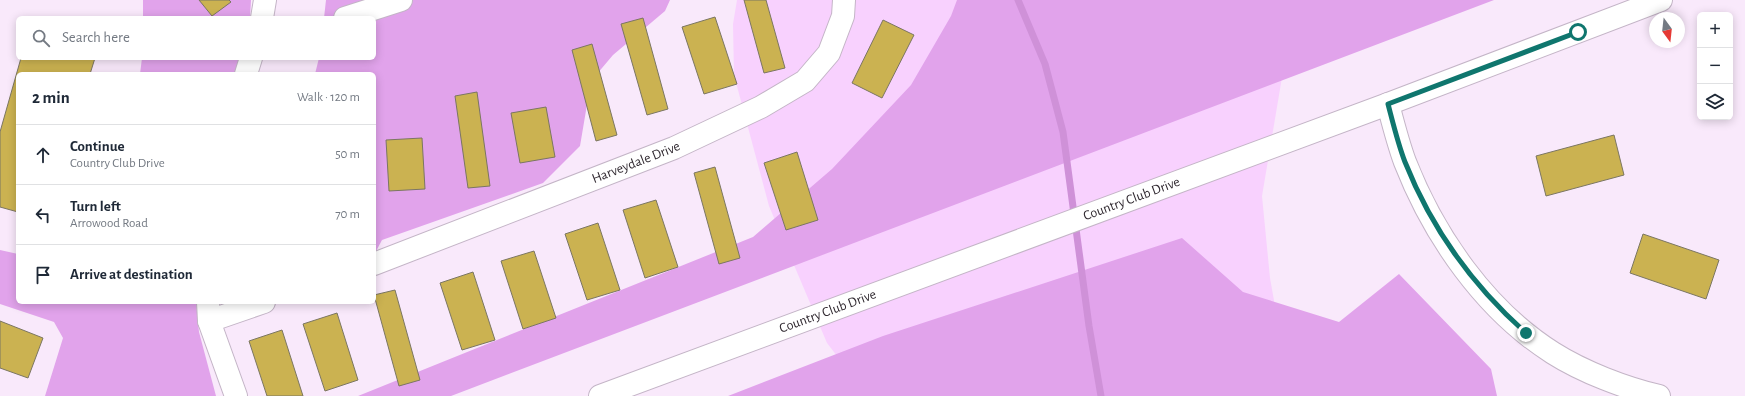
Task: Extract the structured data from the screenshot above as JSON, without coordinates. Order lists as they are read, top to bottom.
{
  "streets": {
    "street": ["Harveydale Drive", "Country Club Drive"]
  },
  "north": "bottom",
  "page": {
    "map_buttons": ["+", "−"],
    "search": "Search here",
    "heading": ["2 min", "Walk · 120 m"],
    "list": [
      ["Continue", "Country Club Drive", "50 m"],
      ["Turn left", "Arrowood Road", "70 m"],
      "Arrive at destination"
    ]
  }
}
